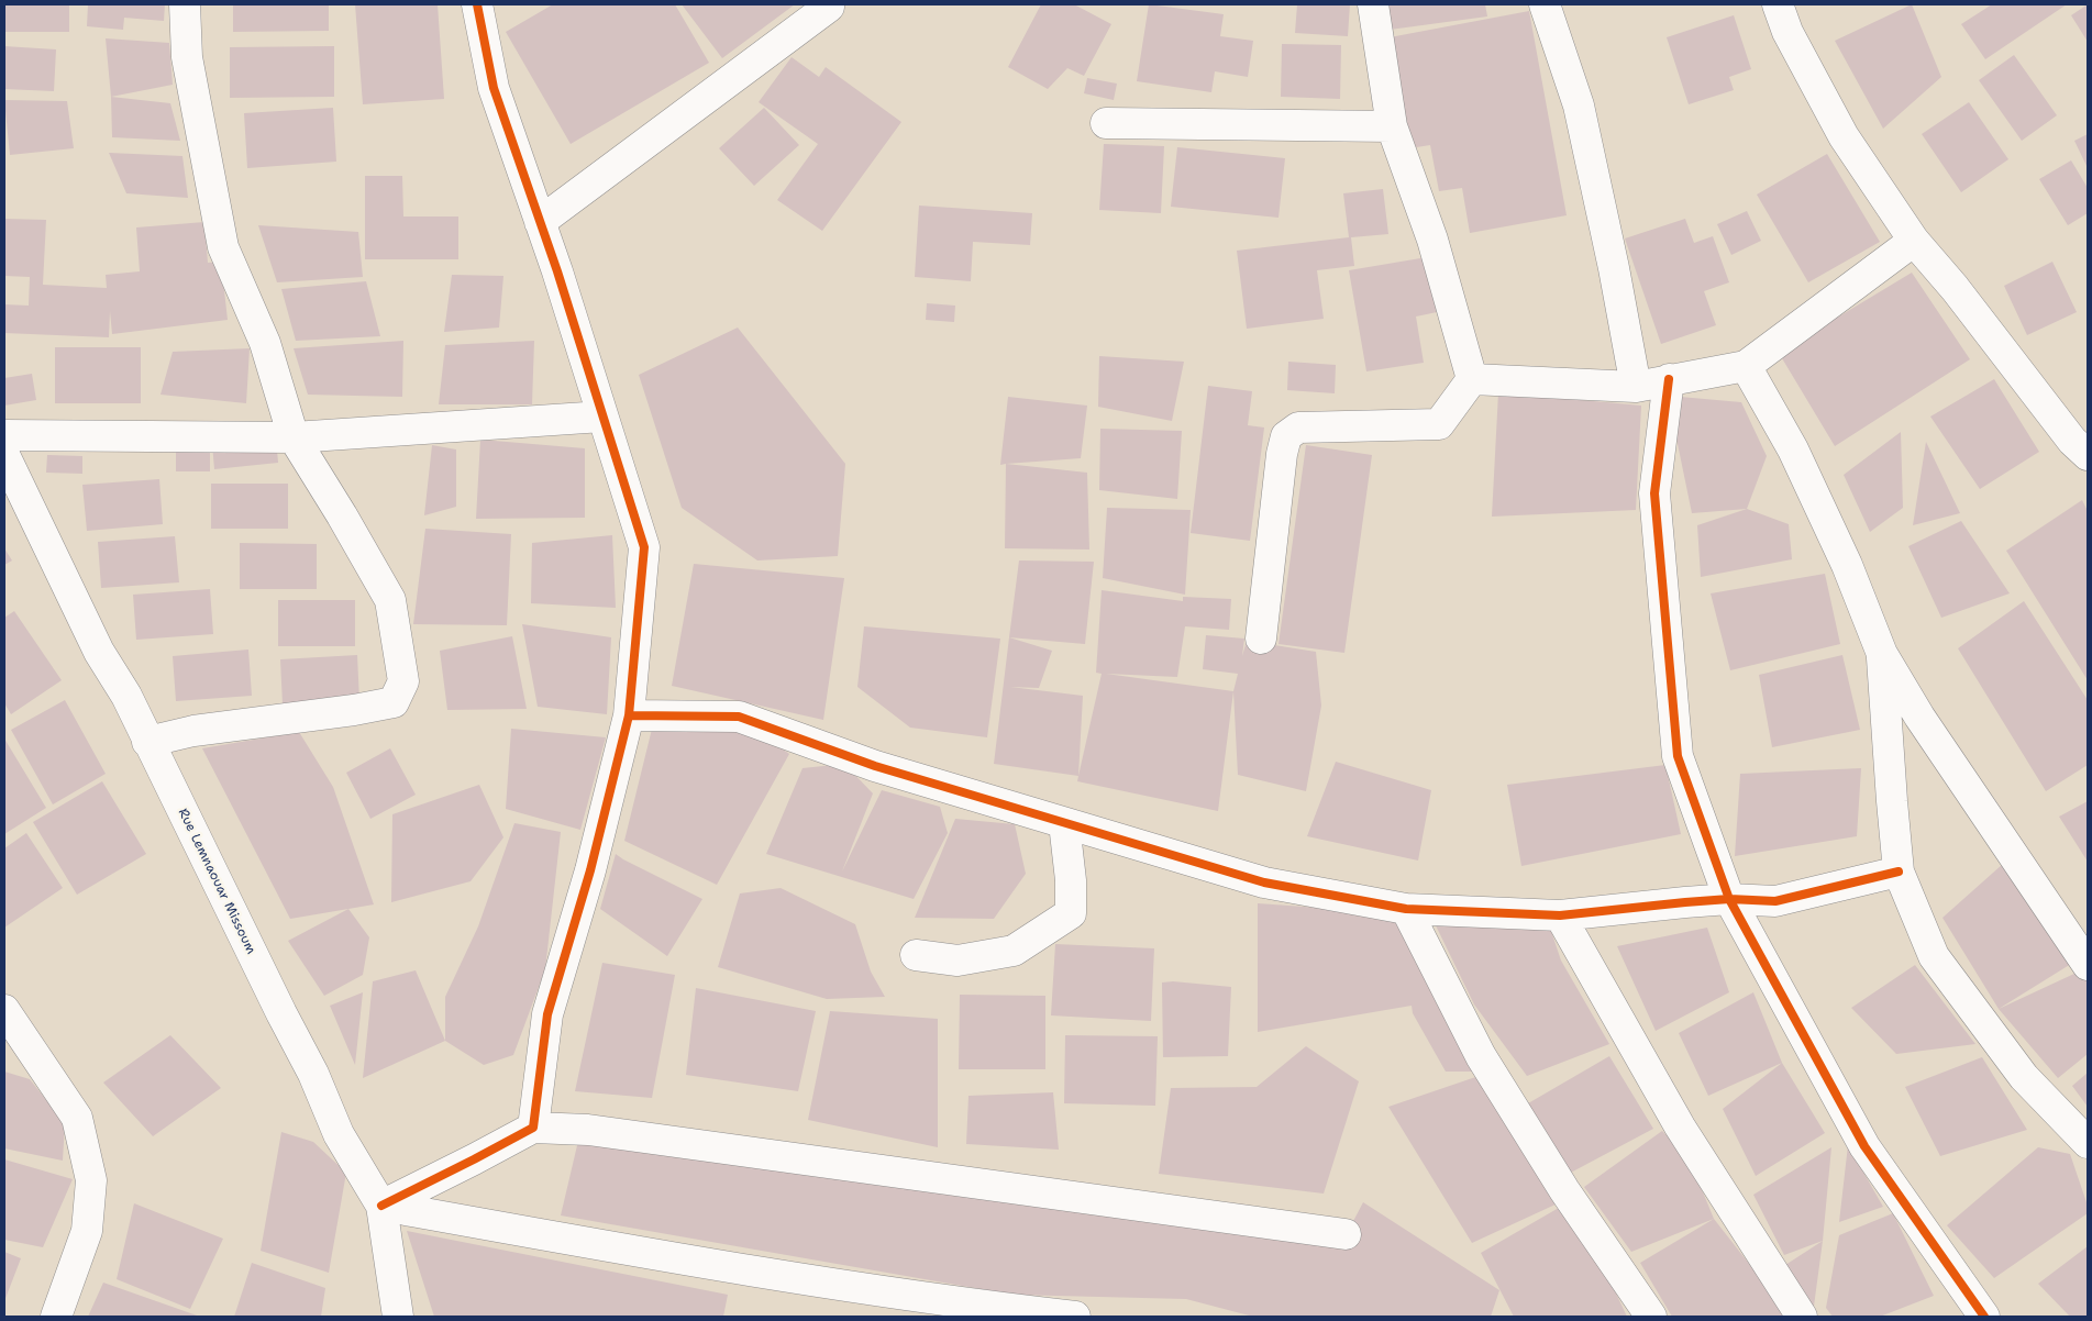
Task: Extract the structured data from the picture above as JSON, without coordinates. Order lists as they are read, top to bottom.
{
  "streets": {
    "street": ["Rue Lemnaouar Missoum"]
  }
}
